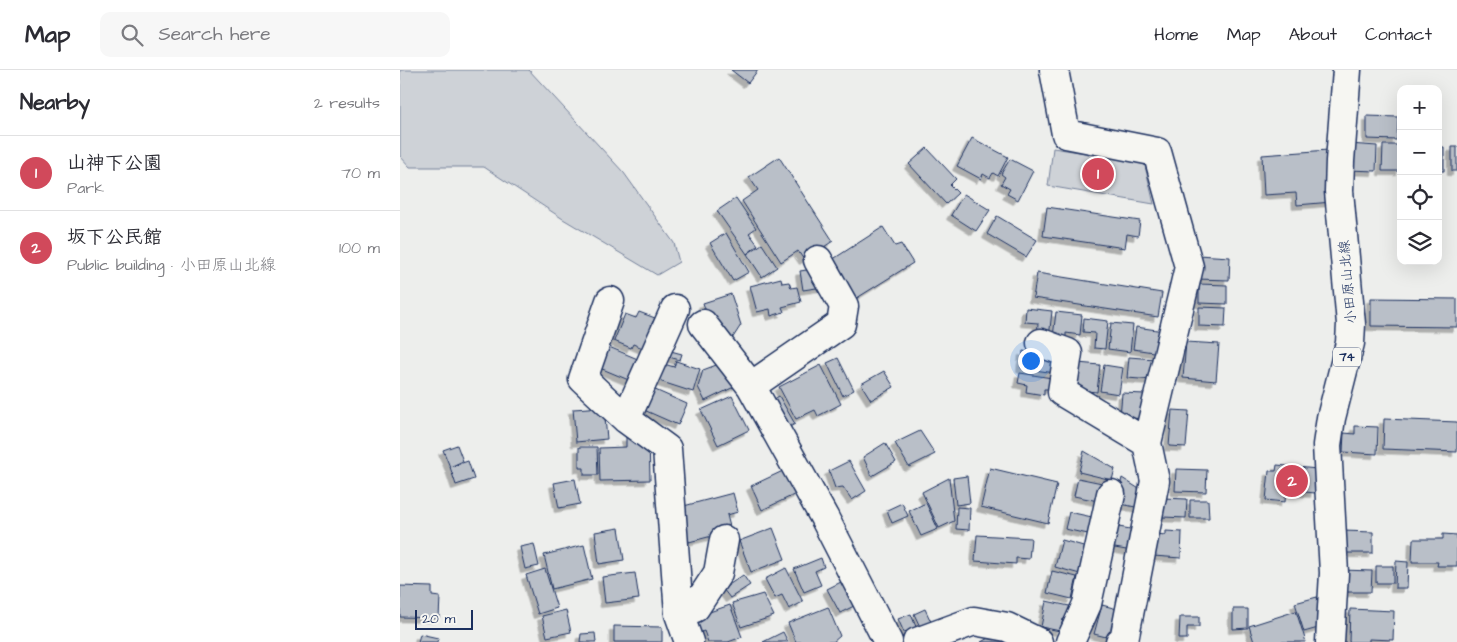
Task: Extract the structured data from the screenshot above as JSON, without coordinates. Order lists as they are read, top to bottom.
{
  "streets": {
    "street": ["小田原山北線", "74"]
  },
  "scale_bar": "20 m",
  "page": {
    "header": "Map",
    "search": "Search here",
    "nav": [
      "Home",
      "Map",
      "About",
      "Contact"
    ],
    "heading": ["Nearby", "2 results"],
    "map_buttons": ["+", "−"],
    "list": [
      {
        "mark": "1",
        "name": "山神下公園",
        "note": "Park",
        "value": "70 m"
      },
      {
        "mark": "2",
        "name": "坂下公民館",
        "note": "Public building · 小田原山北線",
        "value": "100 m"
      }
    ],
    "pins": ["1", "2"],
    "scale": "20 m"
  }
}
